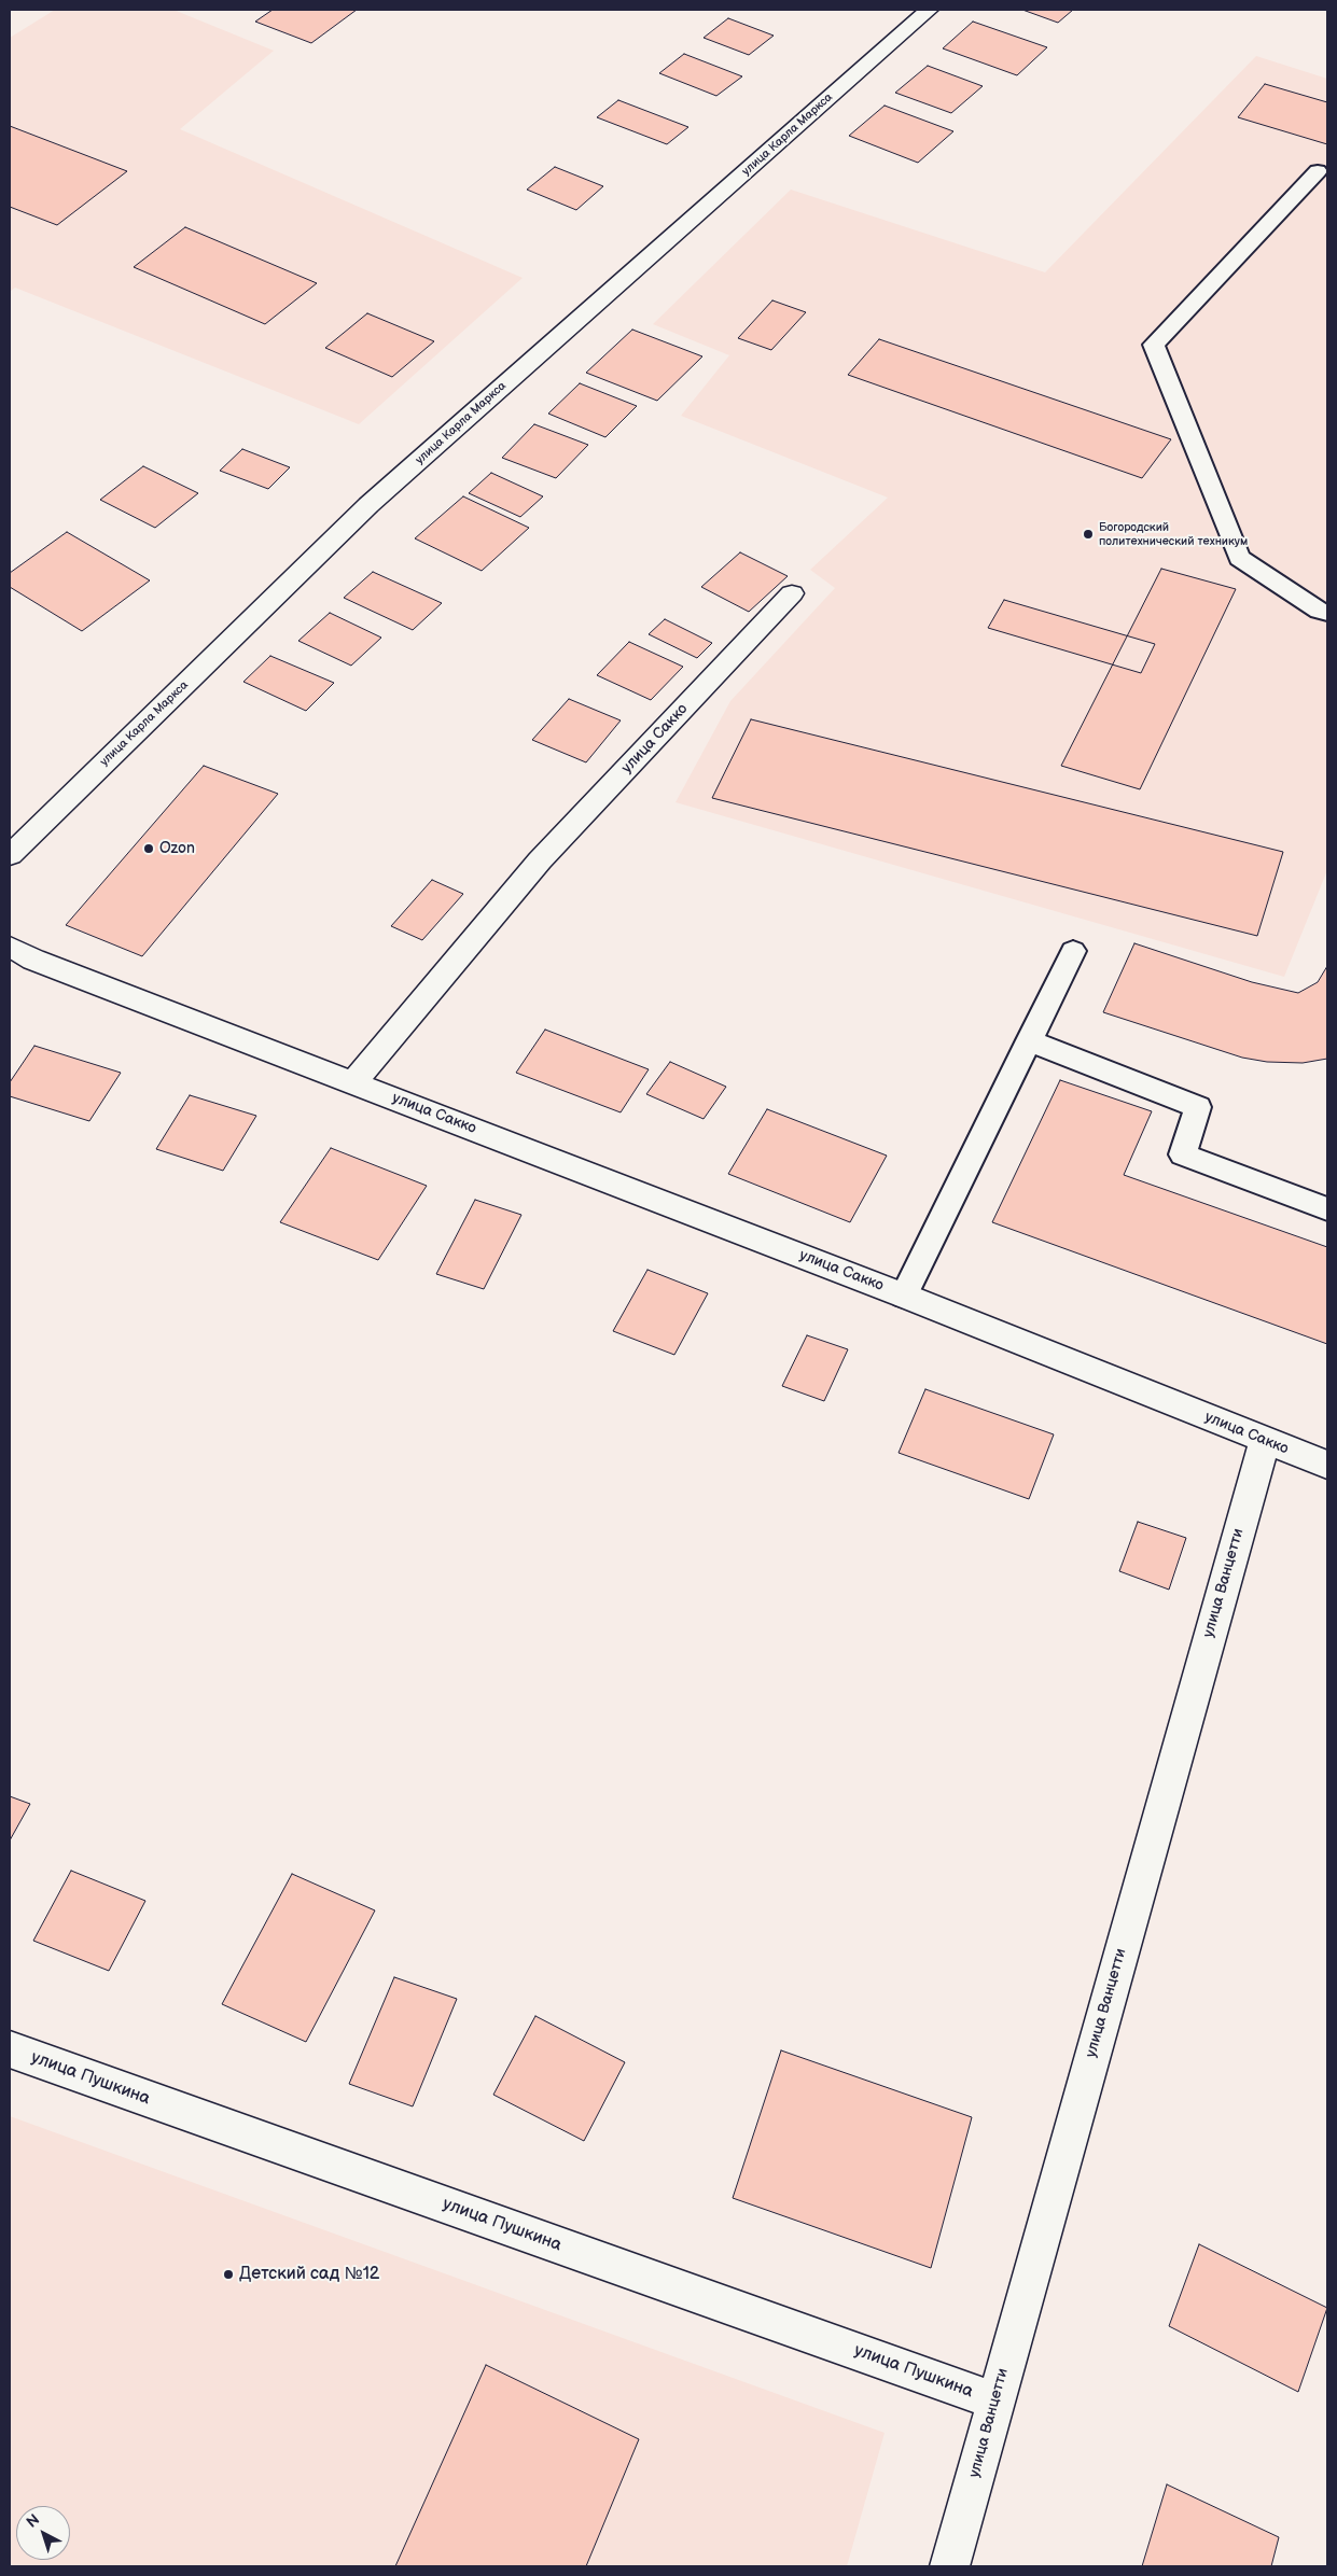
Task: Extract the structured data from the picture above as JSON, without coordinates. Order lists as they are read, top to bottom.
{
  "streets": {
    "street": [
      "улица Карла Маркса",
      "улица Сакко",
      "улица Ванцетти",
      "улица Пушкина"
    ]
  },
  "crossings": [
    ["улица Сакко", "улица Ванцетти"],
    ["улица Ванцетти", "улица Пушкина"]
  ],
  "places": ["Богородский политехнический техникум", "Ozon", "Детский сад №12"],
  "north": "top left"
}
